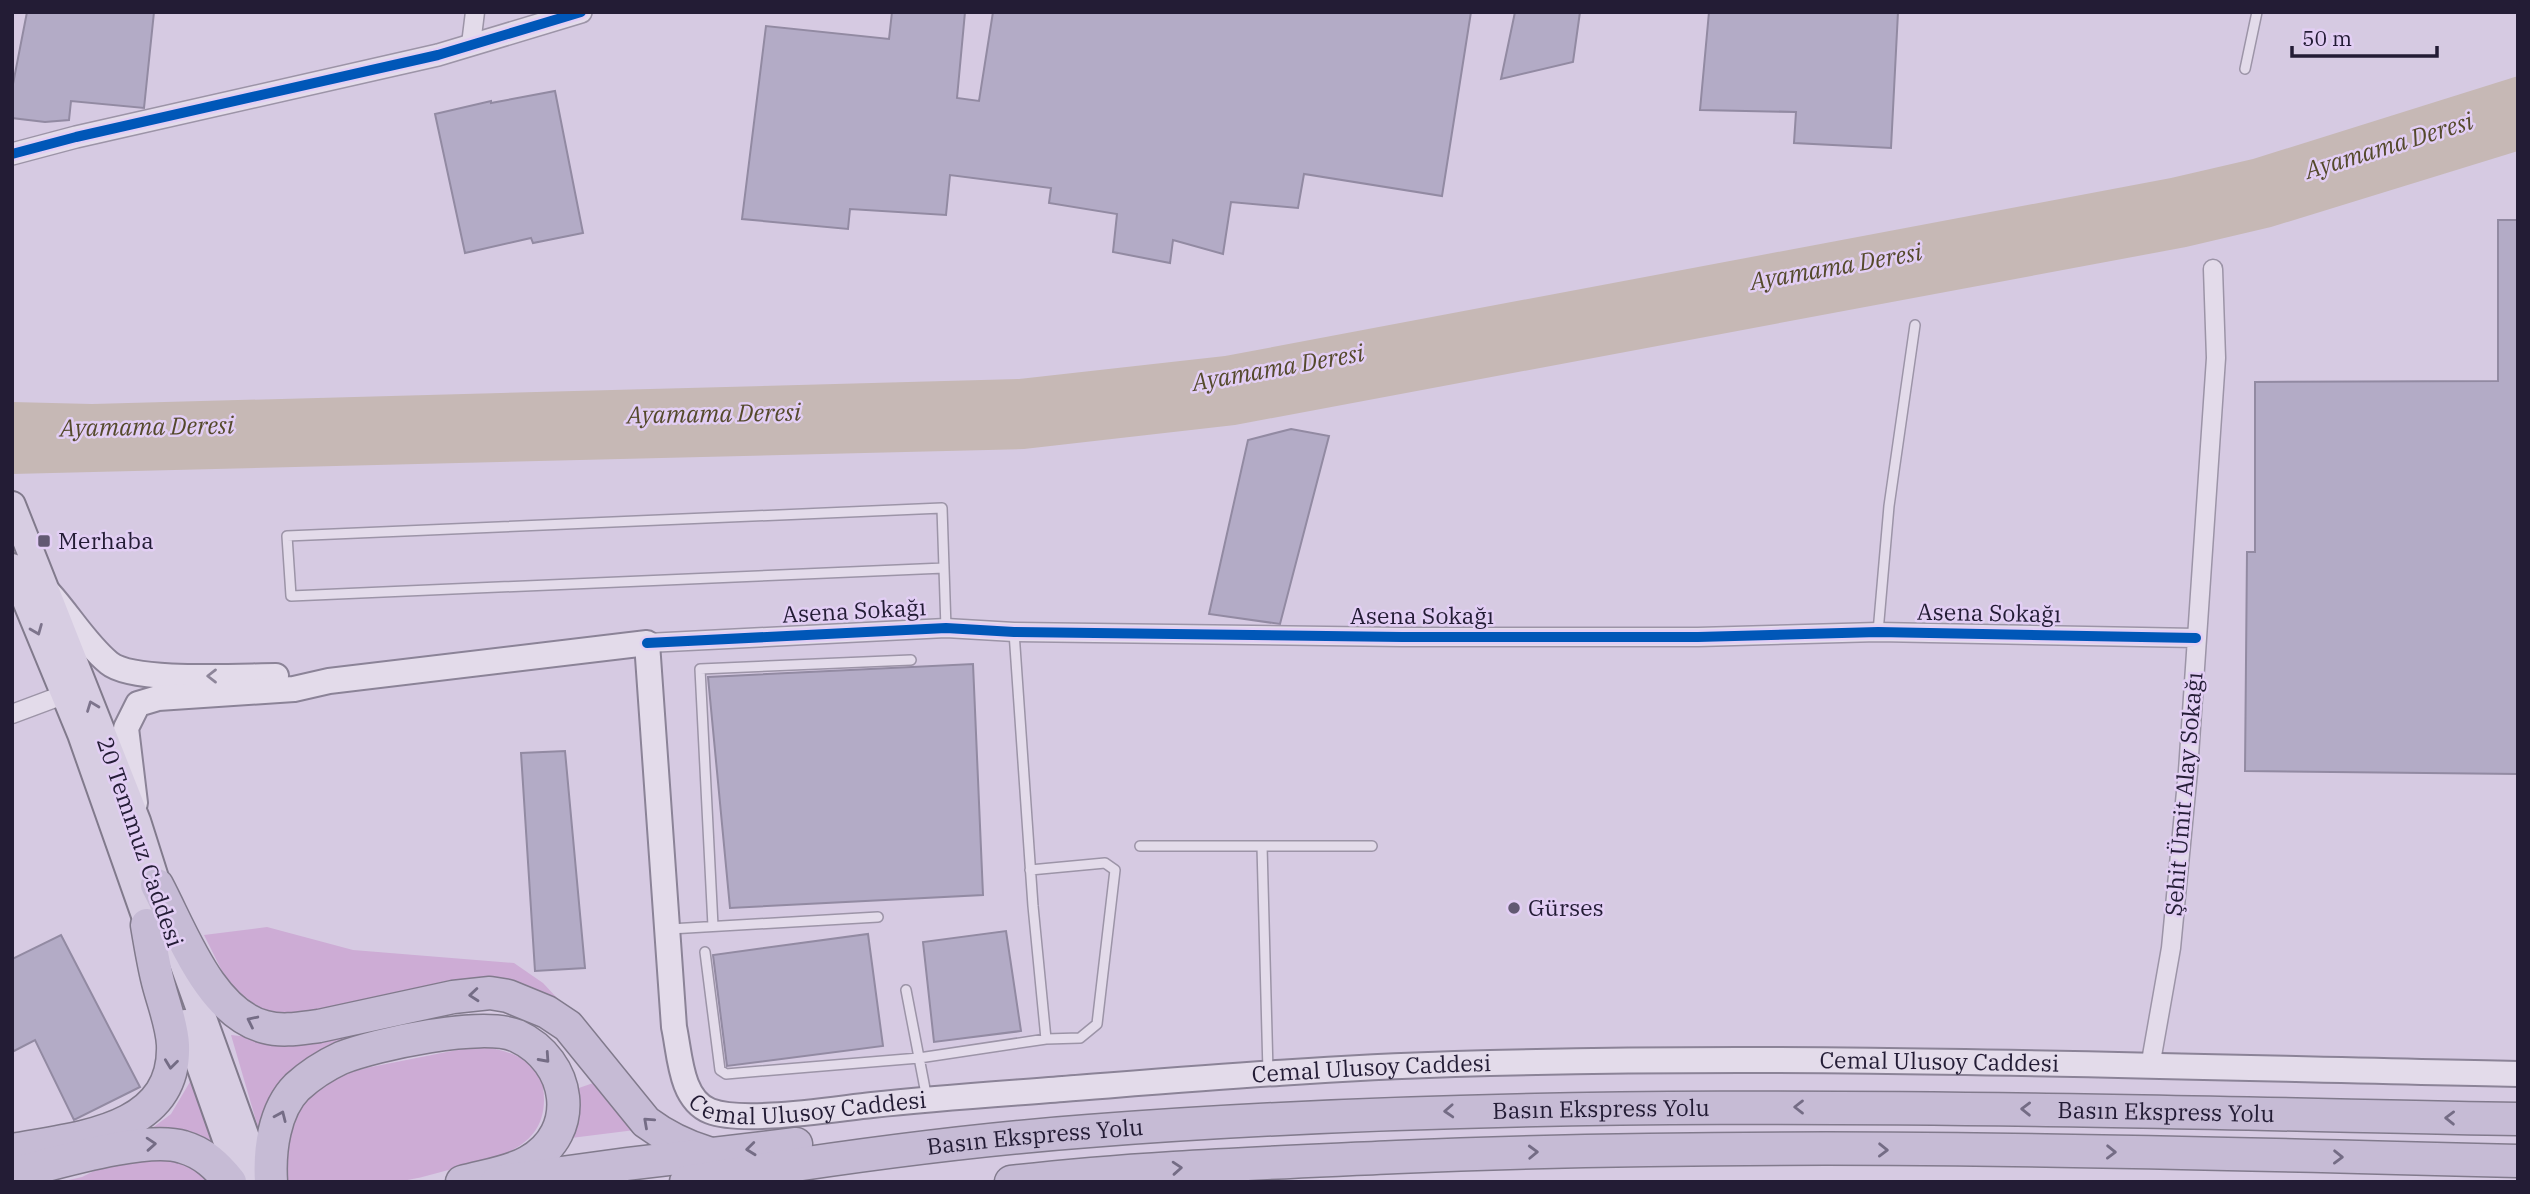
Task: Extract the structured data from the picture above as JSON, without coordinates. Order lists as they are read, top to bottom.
{
  "streets": {
    "highway": ["Basın Ekspress Yolu"],
    "main road": ["Asena Sokağı", "20 Temmuz Caddesi", "Cemal Ulusoy Caddesi"],
    "street": ["Şehit Ümit Alay Sokağı"]
  },
  "crossings": [
    ["Asena Sokağı", "Şehit Ümit Alay Sokağı"],
    ["Asena Sokağı", "Cemal Ulusoy Caddesi"],
    ["Şehit Ümit Alay Sokağı", "Cemal Ulusoy Caddesi"]
  ],
  "water": ["Ayamama Deresi"],
  "places": {
    "transit": ["Merhaba"],
    "other": ["Gürses"]
  },
  "scale_bar": "50 m"
}
